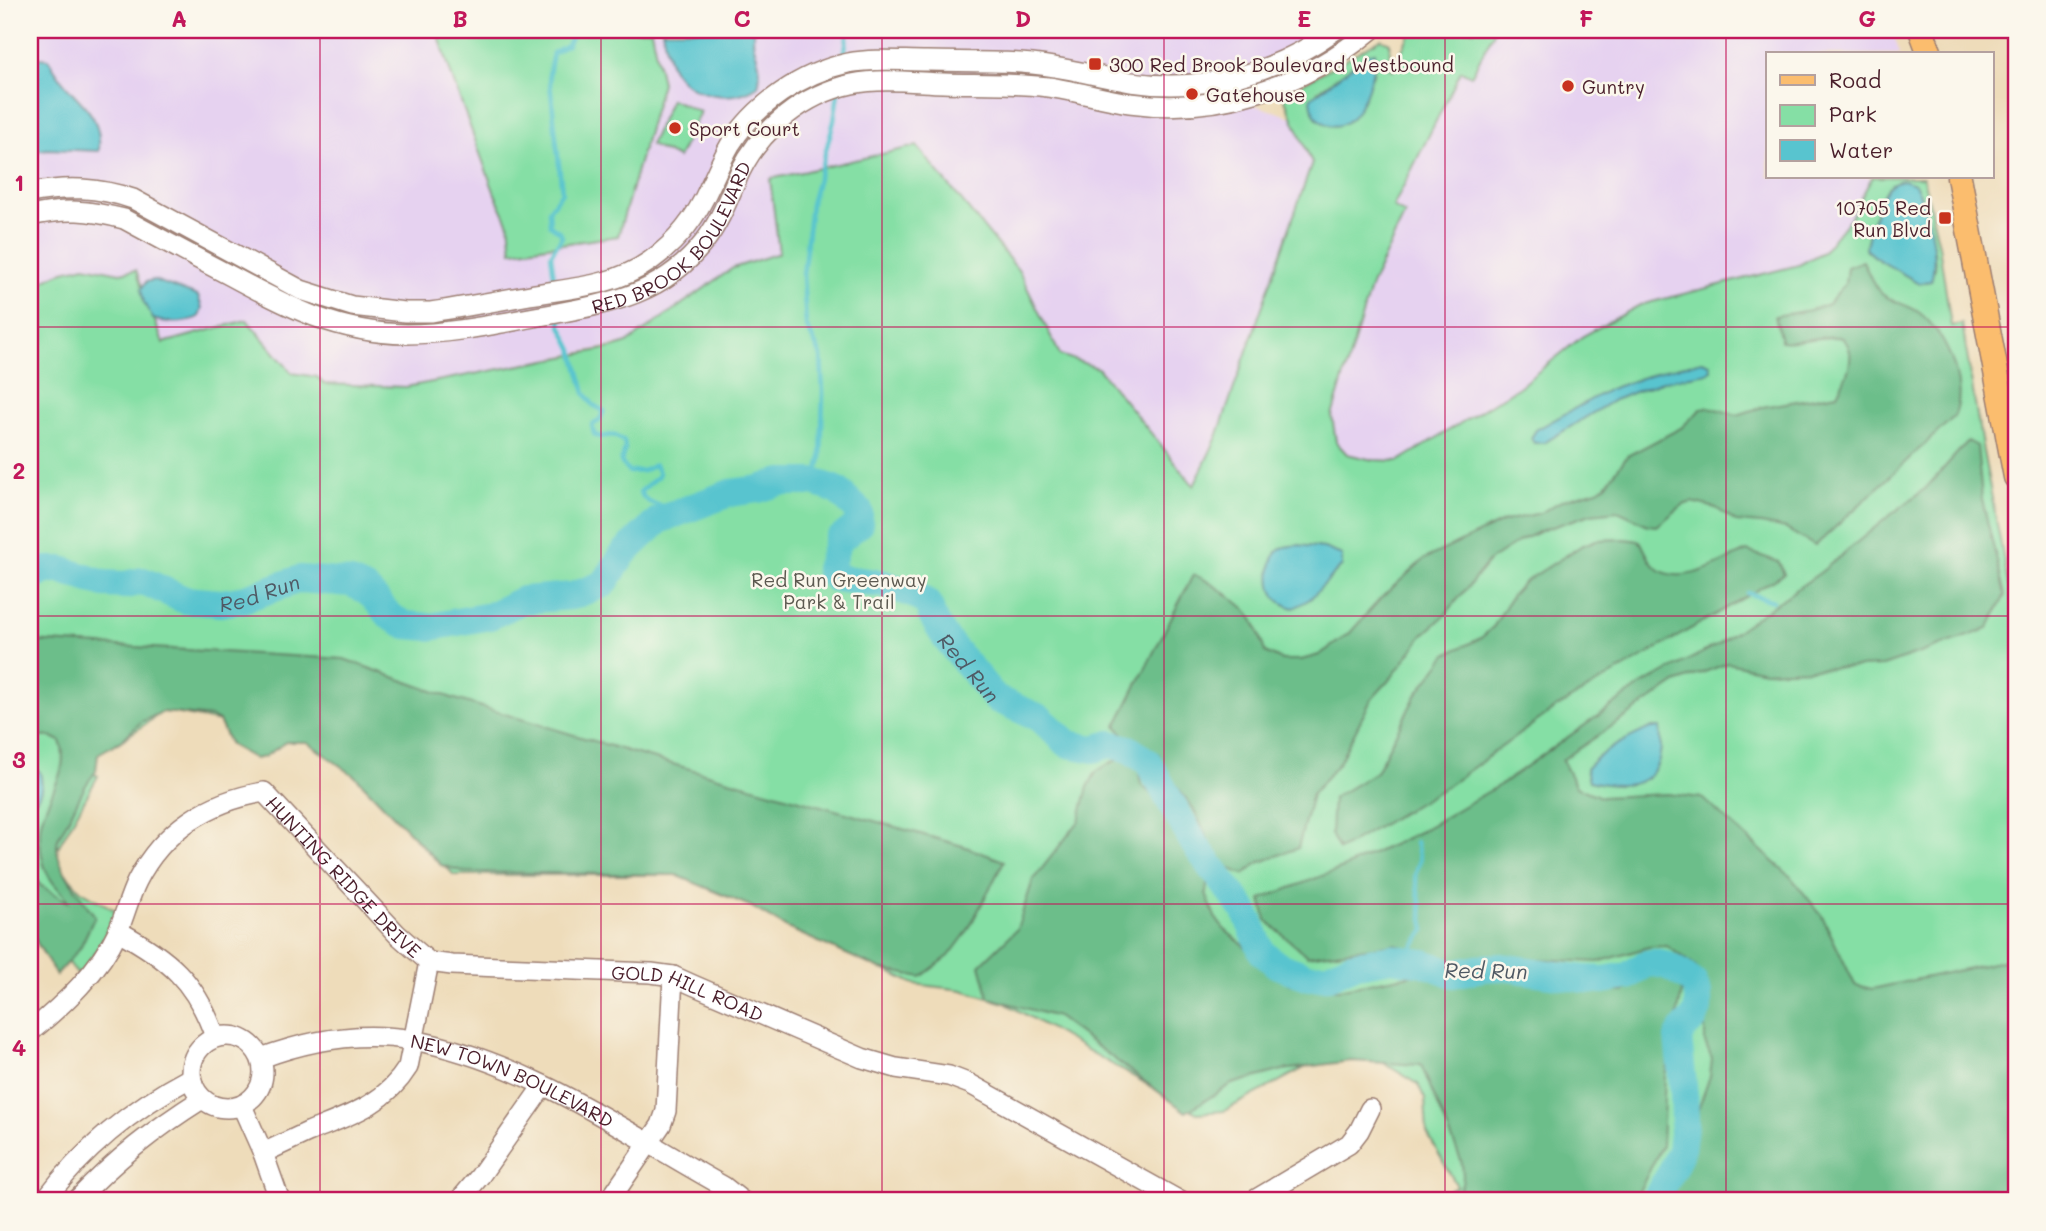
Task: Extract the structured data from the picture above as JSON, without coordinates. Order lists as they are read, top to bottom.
{
  "streets": {
    "street": [
      "RED BROOK BOULEVARD",
      "HUNTING RIDGE DRIVE",
      "GOLD HILL ROAD",
      "NEW TOWN BOULEVARD"
    ]
  },
  "crossings": [
    ["HUNTING RIDGE DRIVE", "GOLD HILL ROAD"]
  ],
  "water": ["Red Run"],
  "parks": ["Red Run Greenway Park & Trail"],
  "places": {
    "transit": ["300 Red Brook Boulevard Westbound", "10705 Red Run Blvd"],
    "other": ["Guntry", "Gatehouse", "Sport Court"]
  },
  "legend": ["Road", "Park", "Water"],
  "grid": {
    "columns": [
      "A",
      "B",
      "C",
      "D",
      "E",
      "F",
      "G"
    ],
    "rows": [
      "1",
      "2",
      "3",
      "4"
    ]
  }
}
